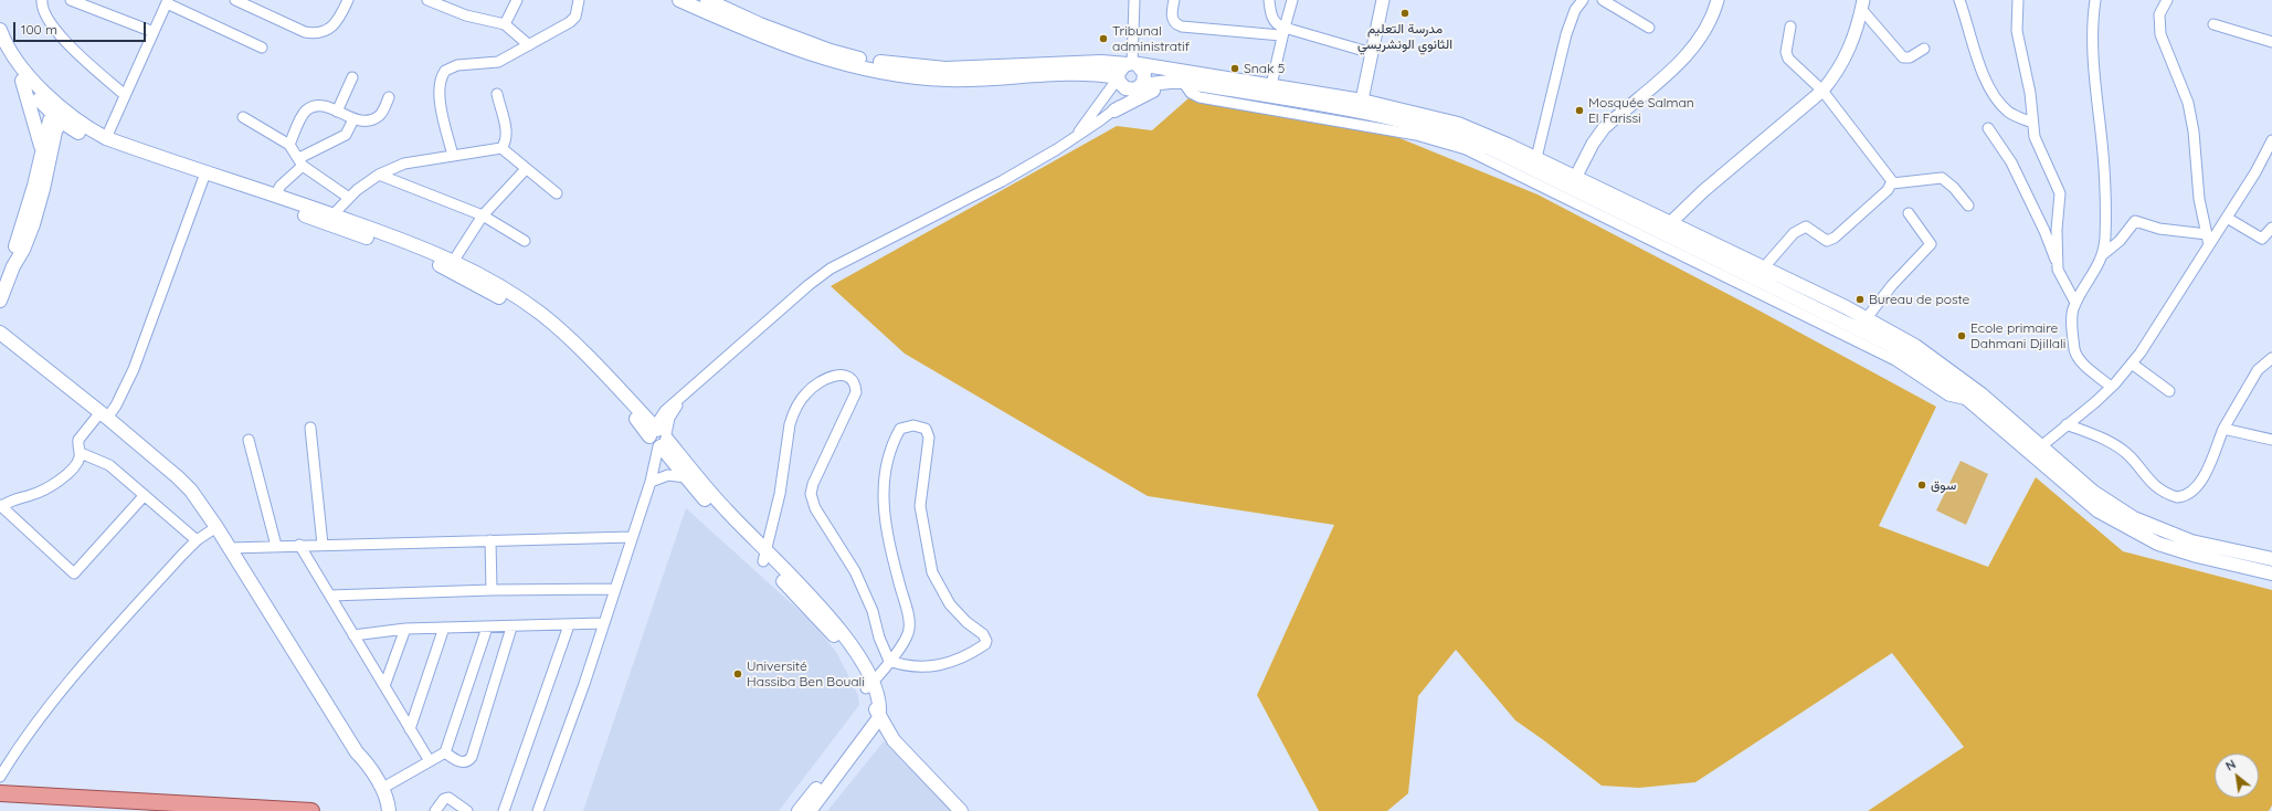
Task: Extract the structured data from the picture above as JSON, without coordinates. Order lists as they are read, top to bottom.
{
  "places": [
    "مدرسة التعليم الثانوي الونشريسي",
    "Tribunal administratif",
    "Snak 5",
    "Mosquée Salman El Farissi",
    "Bureau de poste",
    "Ecole primaire Dahmani Djillali",
    "سوق",
    "Université Hassiba Ben Bouali"
  ],
  "scale_bar": "100 m",
  "north": "top left"
}
